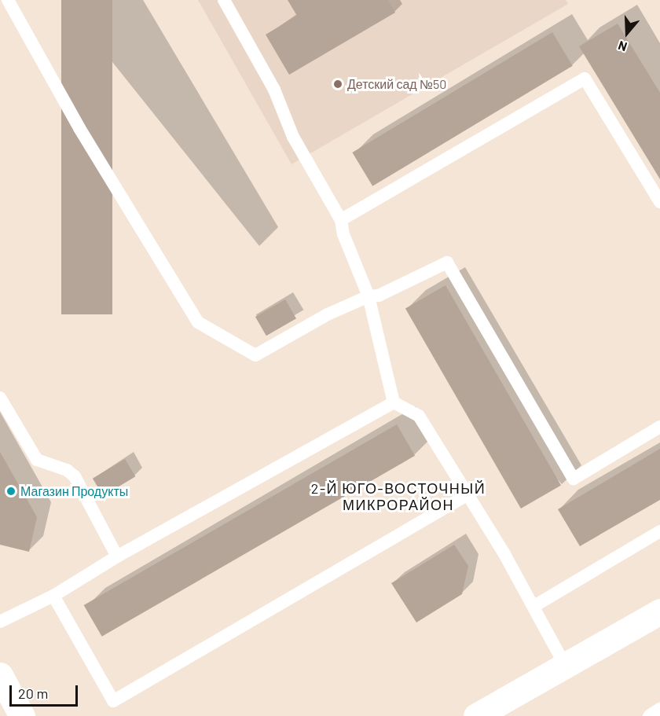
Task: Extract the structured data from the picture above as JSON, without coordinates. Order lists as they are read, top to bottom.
{
  "districts": ["2-Й ЮГО-ВОСТОЧНЫЙ МИКРОРАЙОН"],
  "places": ["Детский сад №50", "Магазин Продукты"],
  "scale_bar": "20 m",
  "north": "bottom"
}
